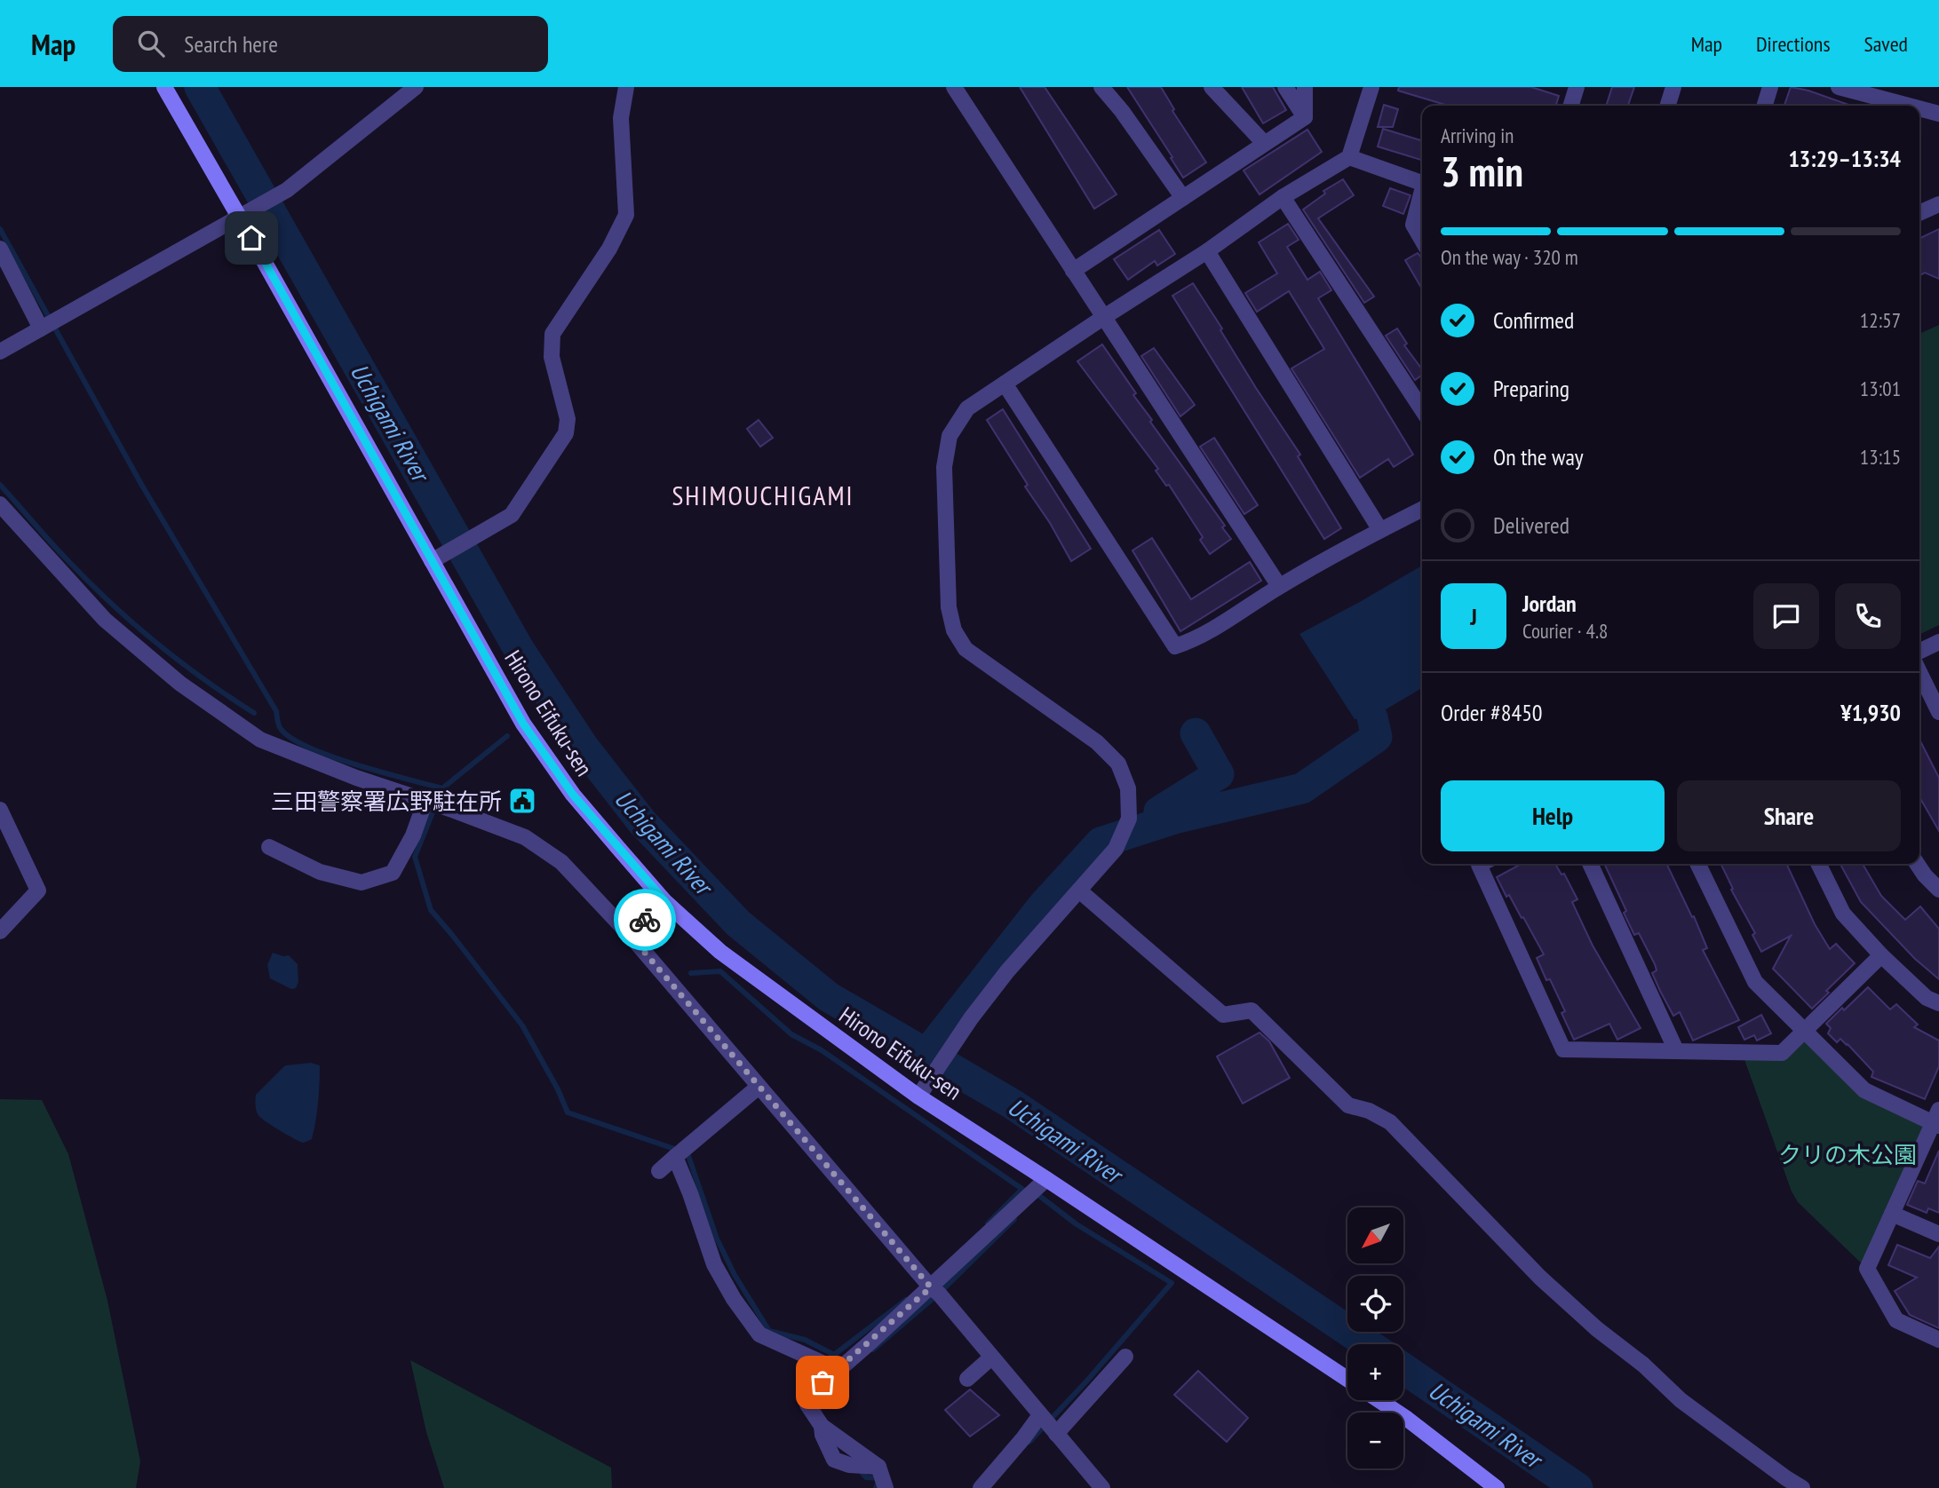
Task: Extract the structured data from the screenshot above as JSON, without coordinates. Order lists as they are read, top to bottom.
{
  "streets": {
    "main road": ["Hirono Eifuku-sen"]
  },
  "districts": ["SHIMOUCHIGAMI"],
  "water": ["Uchigami River"],
  "parks": ["クリの木公園"],
  "places": {
    "public building": ["三田警察署広野駐在所"]
  },
  "north": "bottom left",
  "page": {
    "header": "Map",
    "search": "Search here",
    "nav": ["Map", "Directions", "Saved"],
    "heading": ["3 min", "Arriving in", "13:29–13:34"],
    "panel": [
      "Jordan",
      "Courier · 4.8",
      "Order #8450",
      "¥1,930"
    ],
    "bar": "On the way · 320 m",
    "list": [
      ["Confirmed", "12:57"],
      ["Preparing", "13:01"],
      ["On the way", "13:15"],
      "Delivered"
    ],
    "round": "J",
    "buttons": ["Help", "Share"],
    "map_buttons": ["+", "−"]
  }
}
